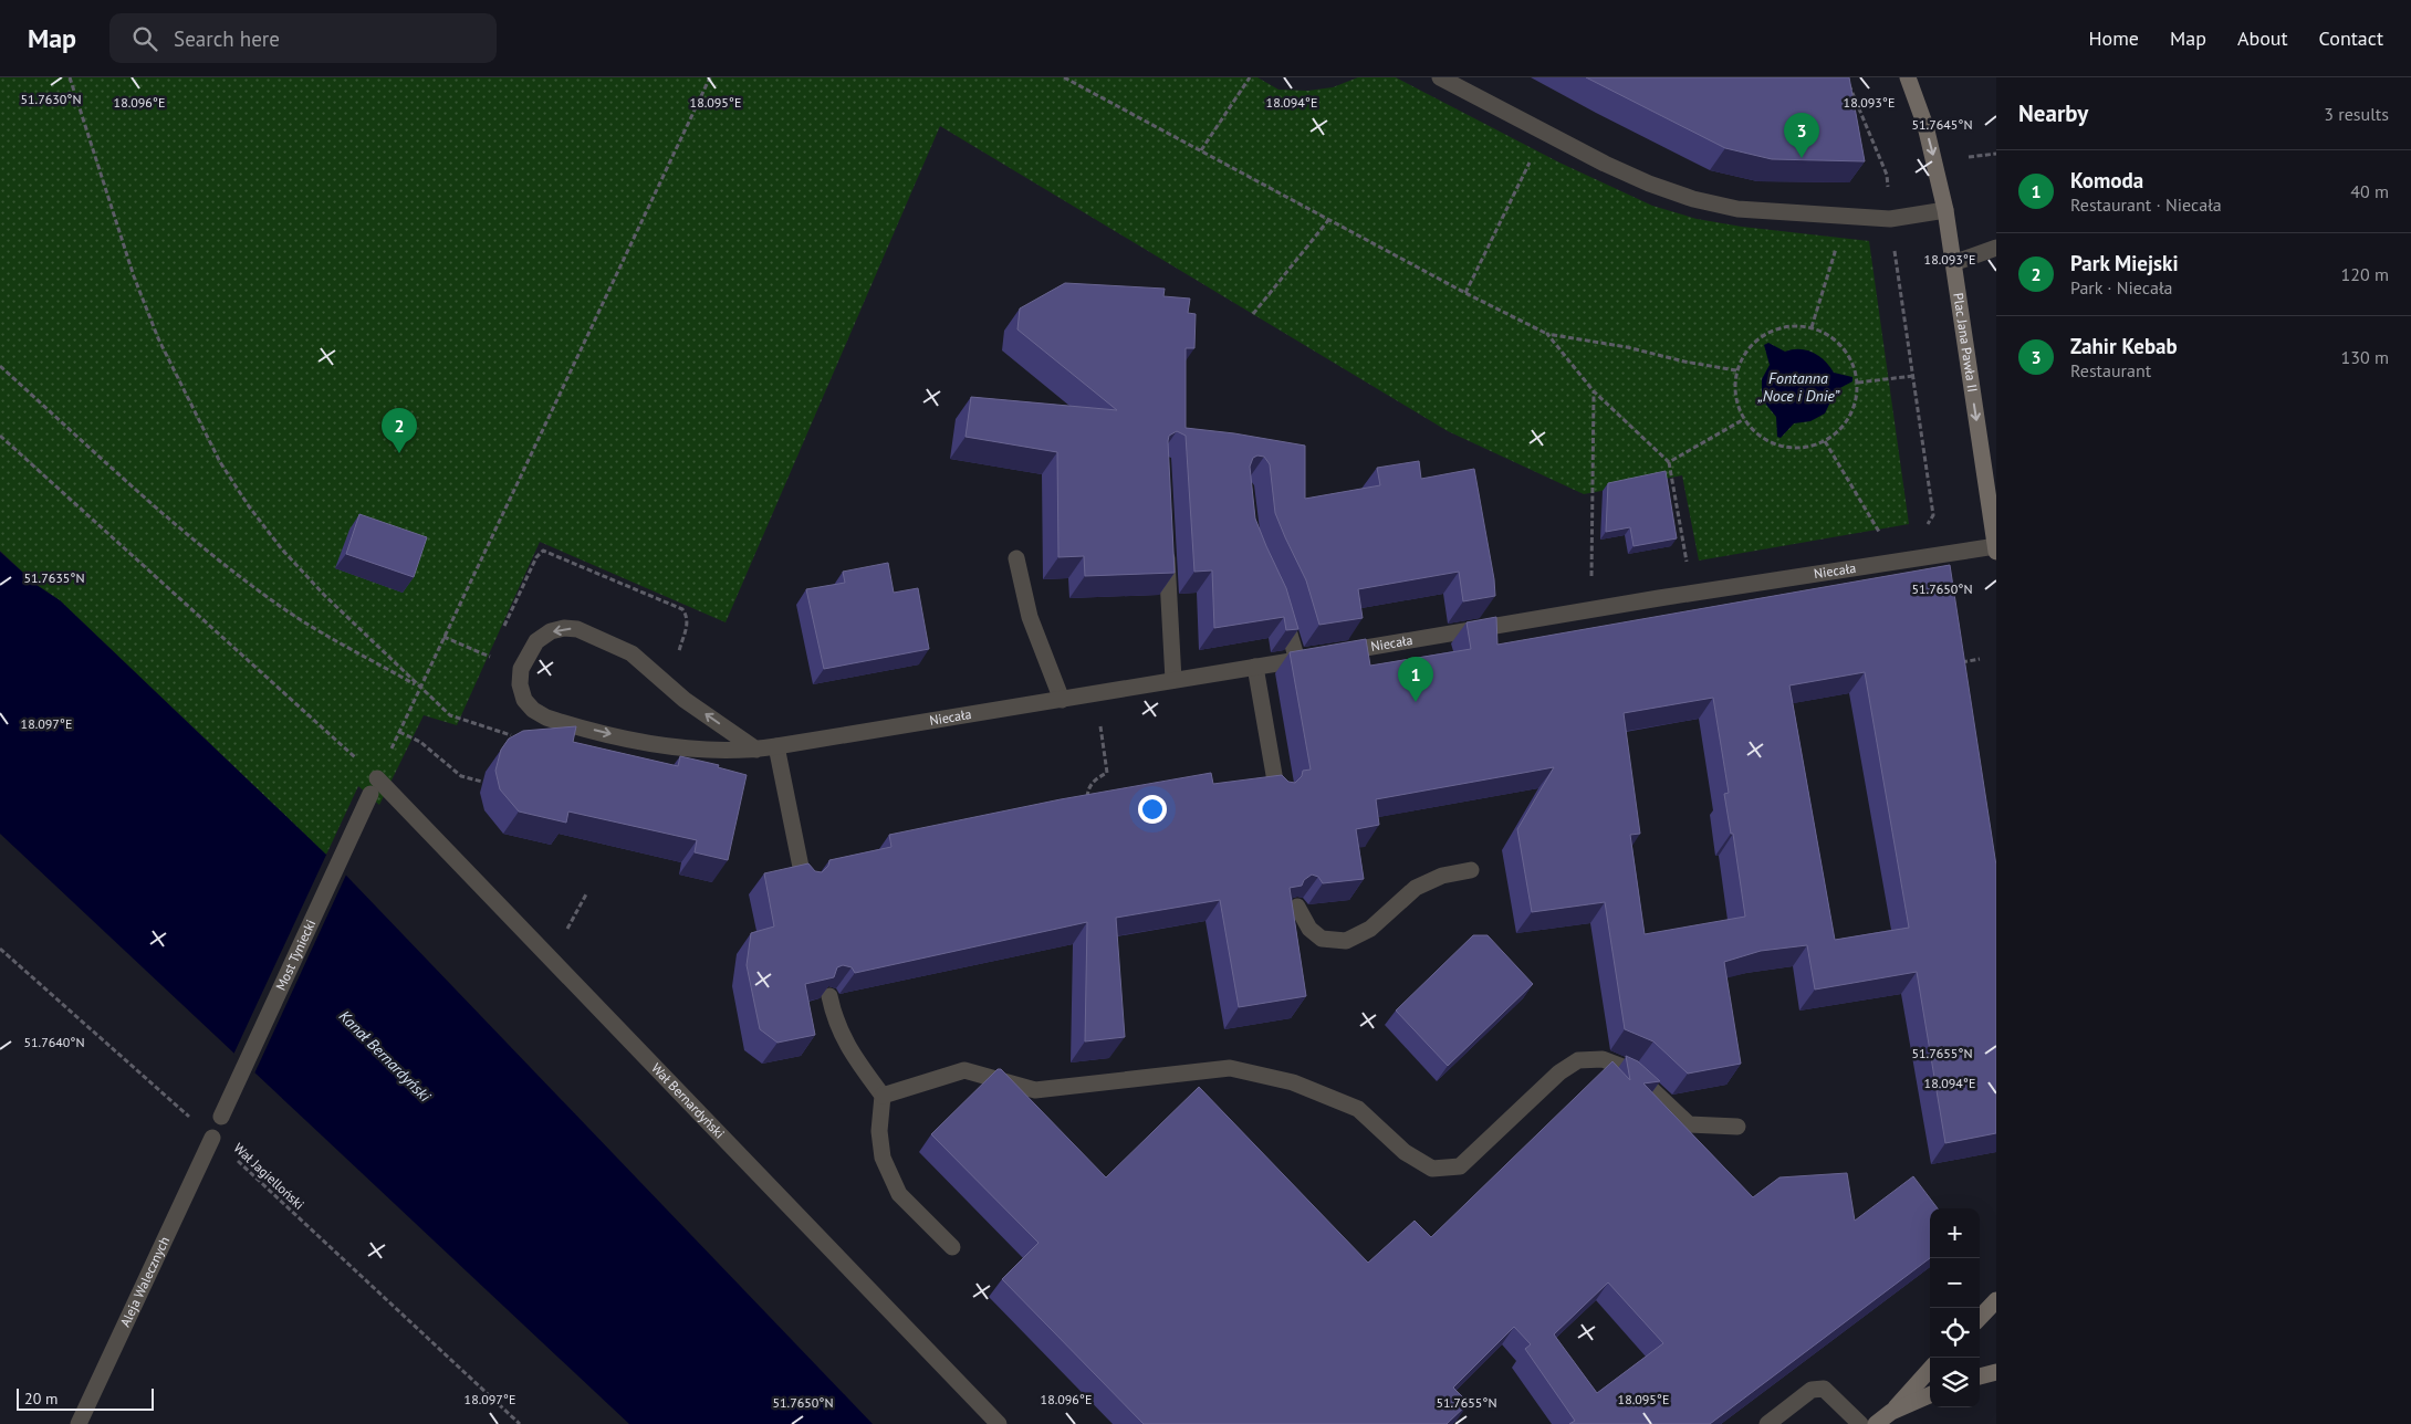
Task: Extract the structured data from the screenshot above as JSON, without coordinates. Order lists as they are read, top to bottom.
{
  "streets": {
    "street": [
      "Plac Jana Pawła II",
      "Niecała",
      "Most Tyniecki",
      "Wał Bernardyński",
      "Aleja Walecznych"
    ],
    "path": ["Wał Jagielloński"]
  },
  "crossings": [
    ["Plac Jana Pawła II", "Niecała"],
    ["Wał Jagielloński", "Aleja Walecznych"]
  ],
  "one_way": ["Plac Jana Pawła II"],
  "water": ["Fontanna „Noce i Dnie”", "Kanał Bernardyński"],
  "scale_bar": "20 m",
  "page": {
    "header": "Map",
    "search": "Search here",
    "nav": [
      "Home",
      "Map",
      "About",
      "Contact"
    ],
    "heading": ["Nearby", "3 results"],
    "pins": ["3", "2", "1"],
    "list": [
      {
        "mark": "1",
        "name": "Komoda",
        "note": "Restaurant · Niecała",
        "value": "40 m"
      },
      {
        "mark": "2",
        "name": "Park Miejski",
        "note": "Park · Niecała",
        "value": "120 m"
      },
      {
        "mark": "3",
        "name": "Zahir Kebab",
        "note": "Restaurant",
        "value": "130 m"
      }
    ],
    "map_buttons": ["+", "−"],
    "scale": "20 m"
  },
  "coordinates": [
    "51.7630°N",
    "18.096°E",
    "18.095°E",
    "18.093°E",
    "18.094°E",
    "51.7645°N",
    "51.7635°N",
    "51.7650°N",
    "18.097°E",
    "51.7640°N",
    "51.7655°N"
  ]
}
